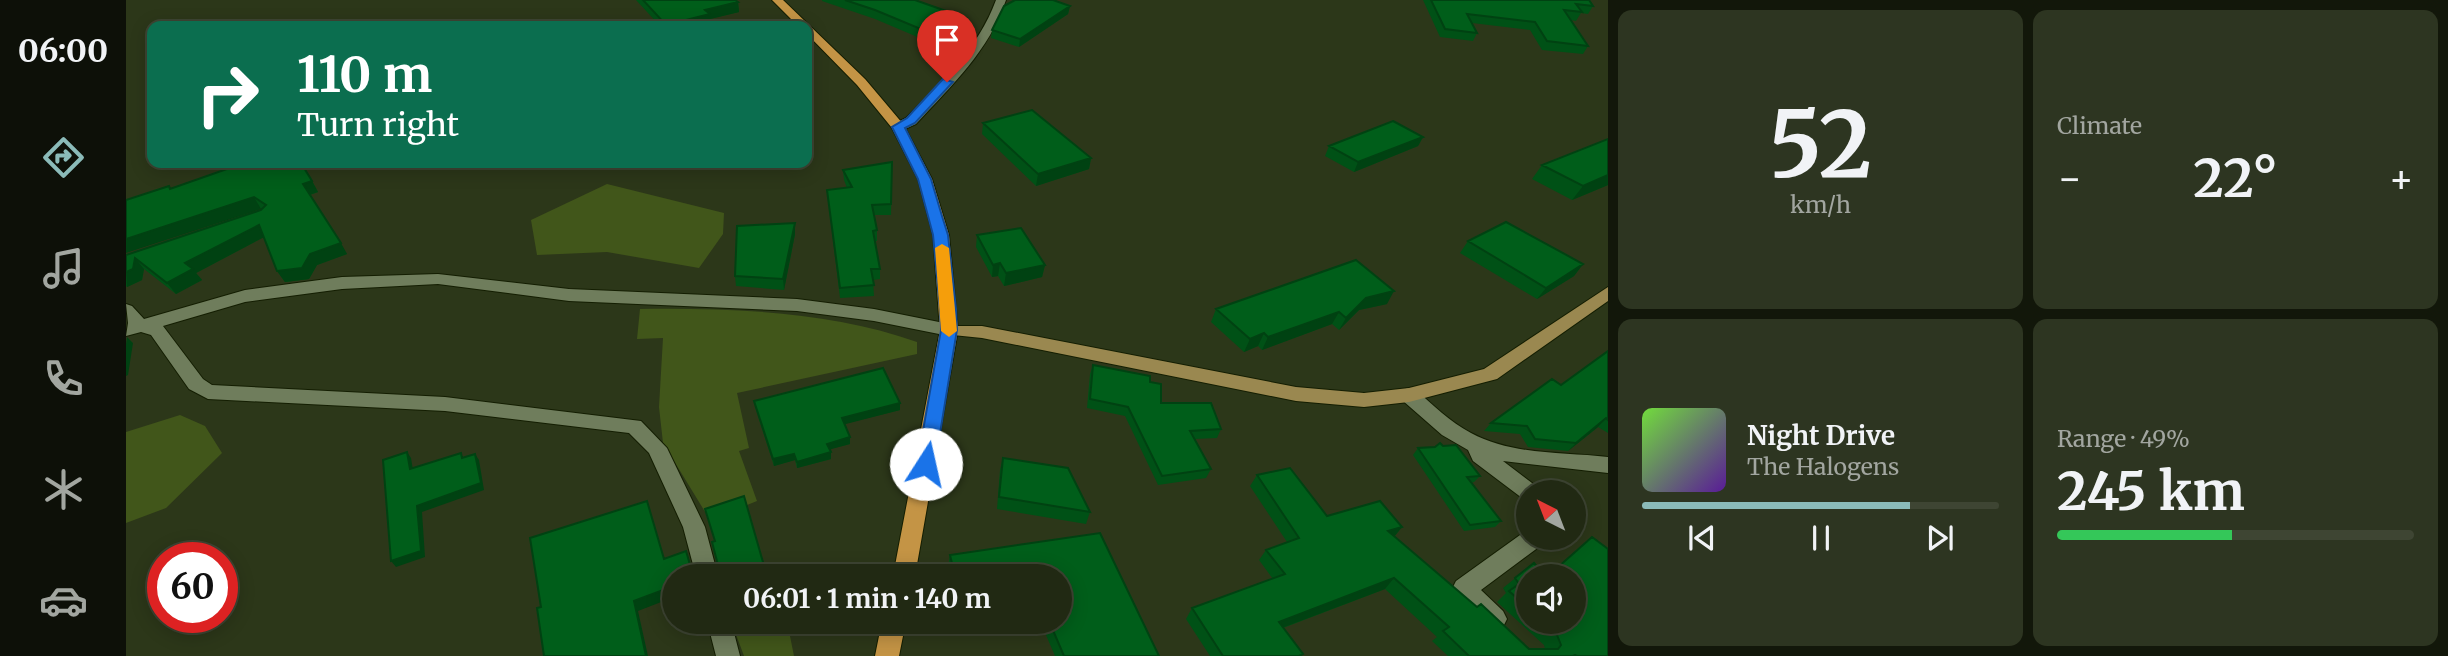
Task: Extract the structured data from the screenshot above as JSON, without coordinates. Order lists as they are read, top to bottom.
{
  "north": "top left",
  "page": {
    "tabs": "06:00",
    "tile": [
      ["52", "km/h"],
      "Climate",
      ["Range · 49%", "245 km"]
    ],
    "turn": ["110 m", "Turn right"],
    "heat": ["−", "22°", "+"],
    "song": ["Night Drive", "The Halogens"],
    "limit": "60",
    "trip": "06:01 · 1 min · 140 m"
  }
}
